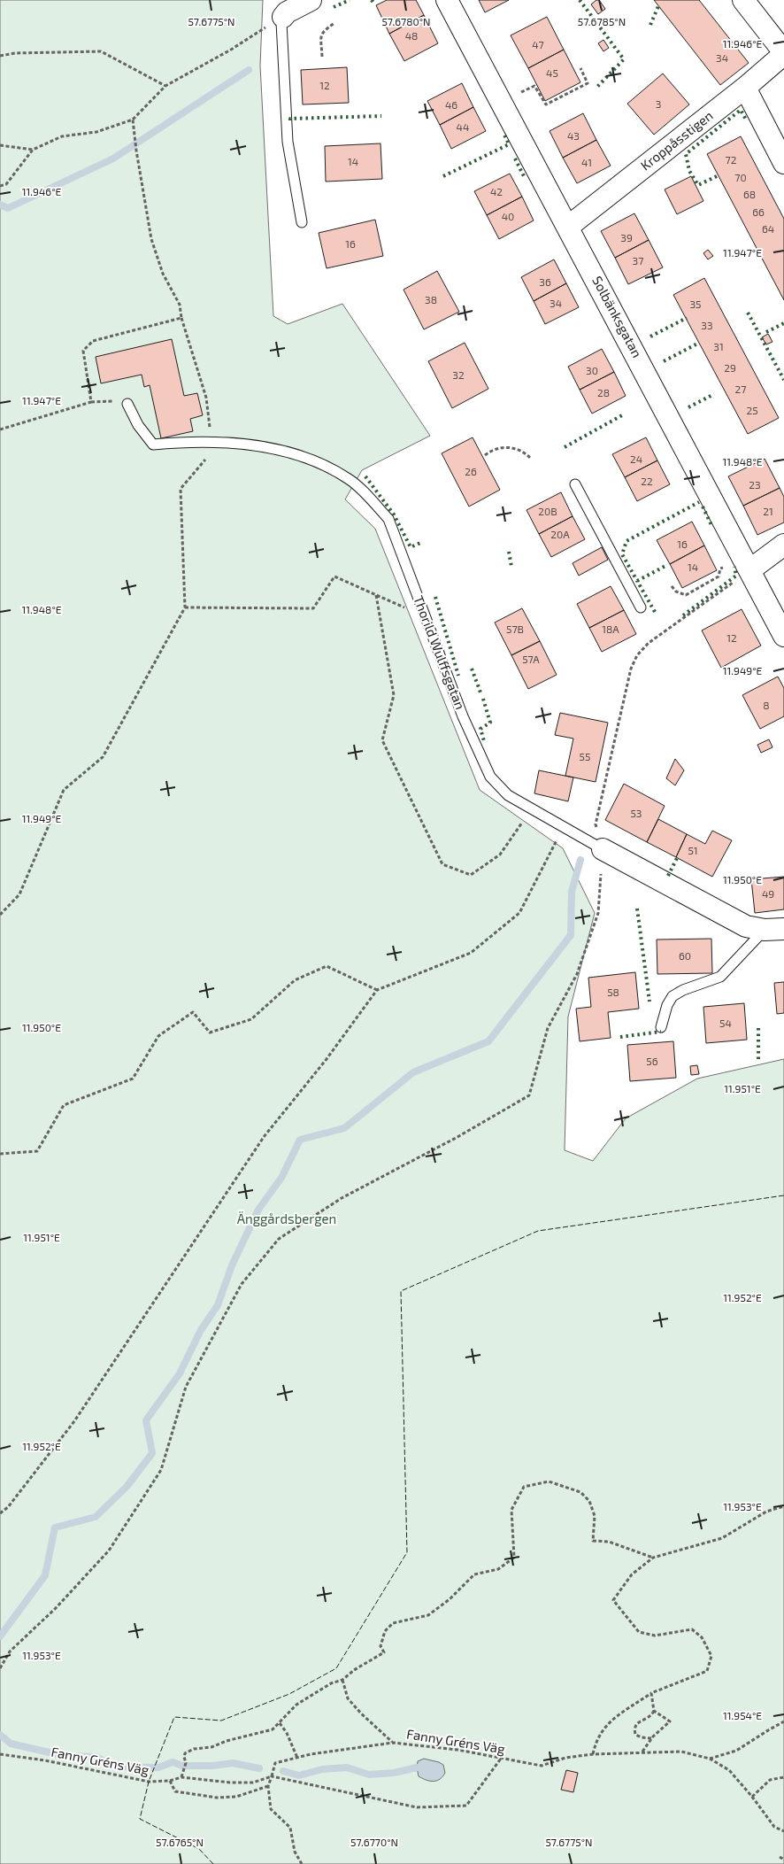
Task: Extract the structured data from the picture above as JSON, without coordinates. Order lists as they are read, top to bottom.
{
  "streets": {
    "street": ["Kroppåsstigen", "Solbänksgatan", "Thorild Wulffsgatan"],
    "path": ["Fanny Gréns Väg"]
  },
  "crossings": [
    ["Kroppåsstigen", "Solbänksgatan"]
  ],
  "parks": ["Änggårdsbergen"],
  "house_numbers": [
    "48",
    "47",
    "34",
    "45",
    "12",
    "3",
    "46",
    "44",
    "43",
    "72",
    "14",
    "41",
    "70",
    "42",
    "68",
    "66",
    "40",
    "64",
    "39",
    "16",
    "37",
    "36",
    "38",
    "34",
    "35",
    "33",
    "31",
    "29",
    "30",
    "32",
    "27",
    "28",
    "25",
    "24",
    "26",
    "22",
    "23",
    "20B",
    "21",
    "20A",
    "16",
    "14",
    "57B",
    "18A",
    "12",
    "57A",
    "8",
    "55",
    "53",
    "51",
    "49",
    "60",
    "58",
    "54",
    "56"
  ],
  "coordinates": [
    "57.6775°N",
    "57.6780°N",
    "57.6785°N",
    "11.946°E",
    "11.947°E",
    "11.948°E",
    "11.949°E",
    "11.950°E",
    "11.951°E",
    "11.952°E",
    "11.953°E",
    "11.954°E",
    "57.6765°N",
    "57.6770°N"
  ]
}
